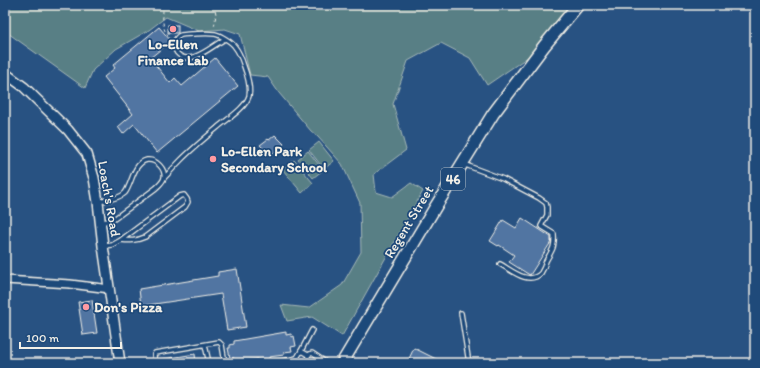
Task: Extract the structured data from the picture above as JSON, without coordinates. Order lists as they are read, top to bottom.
{
  "streets": {
    "main road": ["46", "Regent Street"],
    "street": ["Loach's Road"]
  },
  "places": ["Lo-Ellen Finance Lab", "Lo-Ellen Park Secondary School", "Don's Pizza"],
  "scale_bar": "100 m"
}
